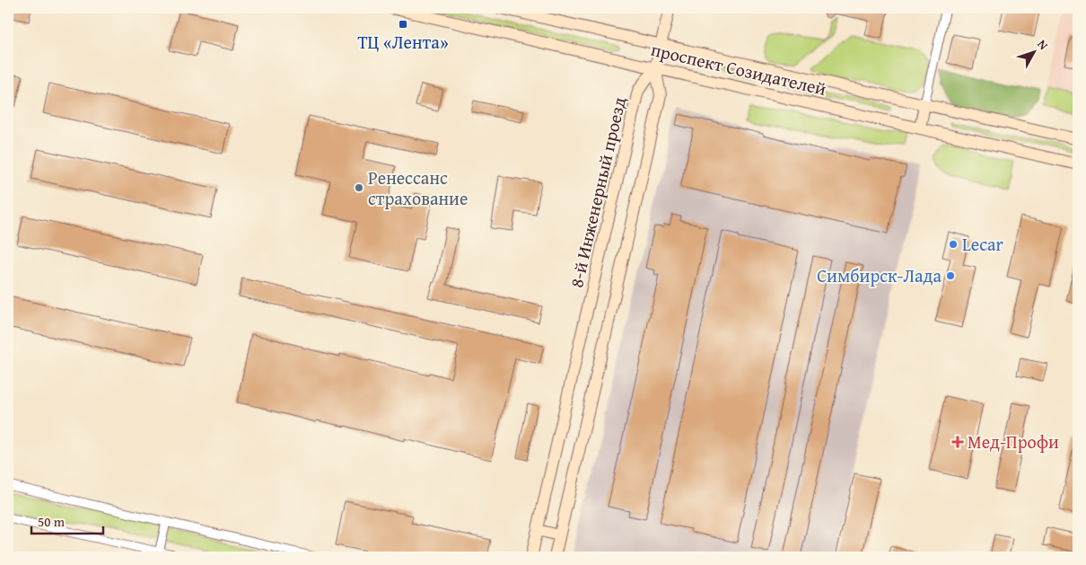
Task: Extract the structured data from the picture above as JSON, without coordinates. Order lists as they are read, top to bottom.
{
  "streets": {
    "main road": ["проспект Созидателей", "8-й Инженерный проезд"]
  },
  "crossings": [
    ["проспект Созидателей", "8-й Инженерный проезд"]
  ],
  "places": {
    "transit": ["ТЦ «Лента»"],
    "other": ["Ренессанс страхование", "Lecar", "Симбирск-Лада"],
    "health": ["Мед-Профи"]
  },
  "scale_bar": "50 m",
  "north": "top right"
}
